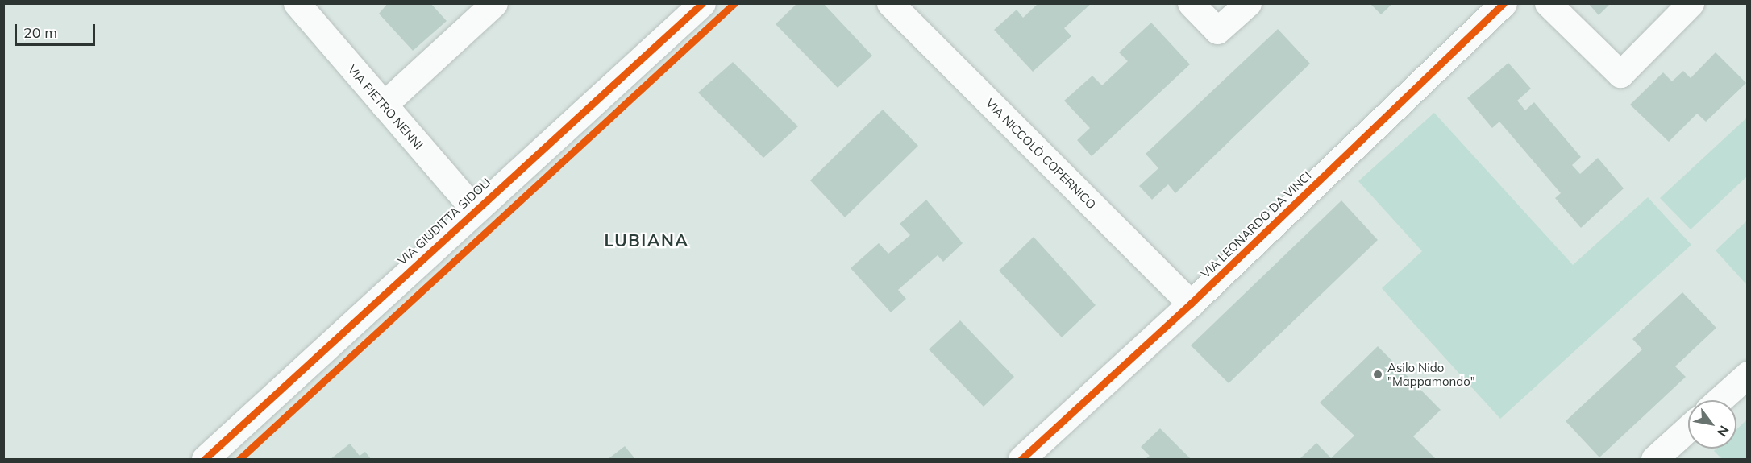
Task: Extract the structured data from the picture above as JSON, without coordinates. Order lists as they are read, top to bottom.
{
  "streets": {
    "street": [
      "VIA PIETRO NENNI",
      "VIA NICCOLÒ COPERNICO",
      "VIA GIUDITTA SIDOLI",
      "VIA LEONARDO DA VINCI"
    ]
  },
  "crossings": [
    ["VIA PIETRO NENNI", "VIA GIUDITTA SIDOLI"],
    ["VIA NICCOLÒ COPERNICO", "VIA LEONARDO DA VINCI"]
  ],
  "districts": ["LUBIANA"],
  "places": ["Asilo Nido \"Mappamondo\""],
  "scale_bar": "20 m",
  "north": "bottom right"
}
